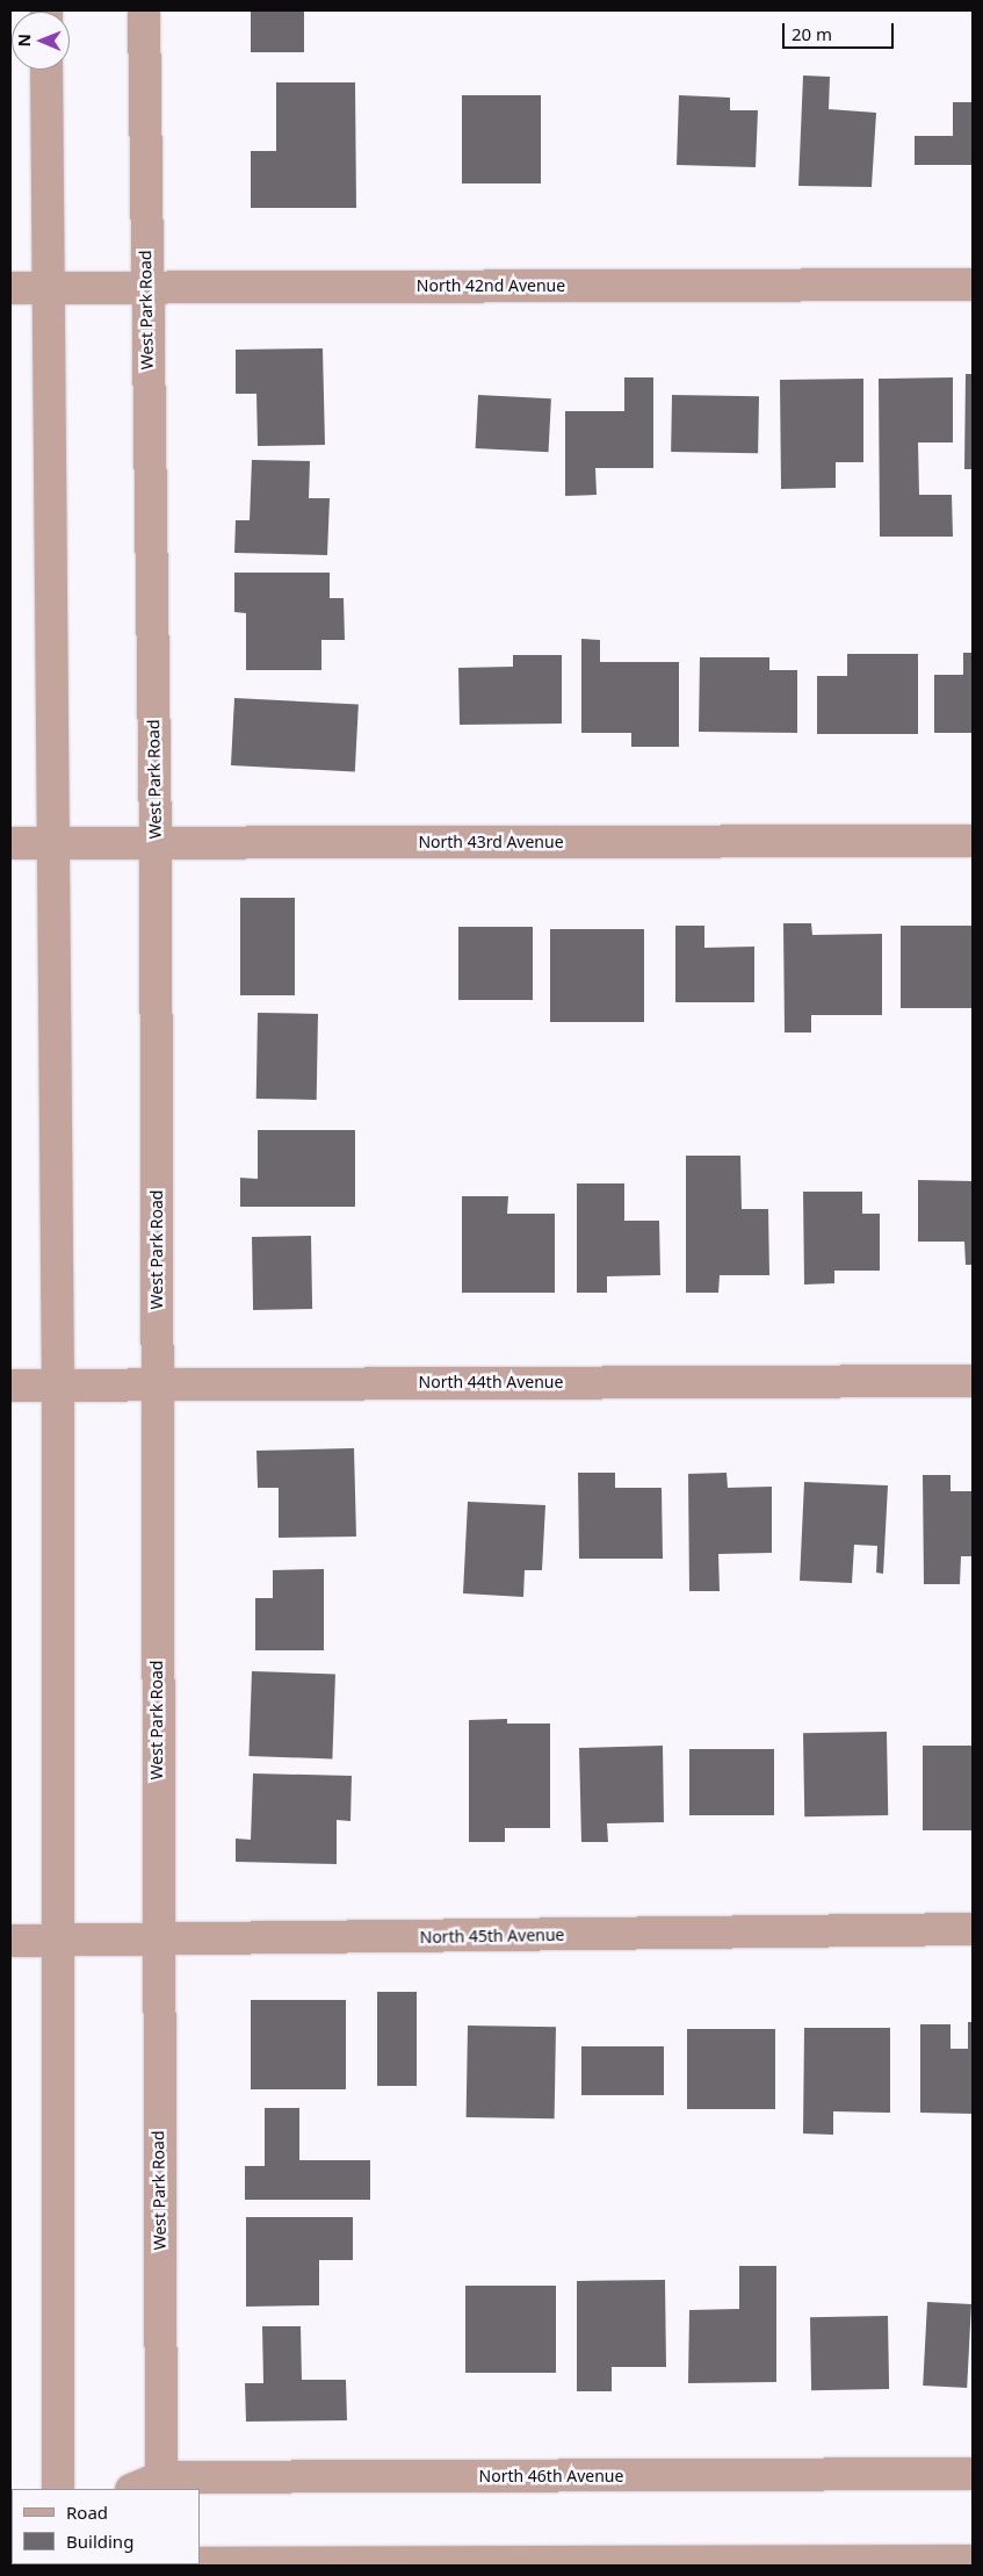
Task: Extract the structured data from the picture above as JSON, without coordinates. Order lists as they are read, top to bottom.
{
  "streets": {
    "street": [
      "North 42nd Avenue",
      "West Park Road",
      "North 43rd Avenue",
      "North 44th Avenue",
      "North 45th Avenue",
      "North 46th Avenue"
    ]
  },
  "crossings": [
    ["North 42nd Avenue", "West Park Road"],
    ["West Park Road", "North 43rd Avenue"],
    ["West Park Road", "North 44th Avenue"],
    ["West Park Road", "North 45th Avenue"],
    ["West Park Road", "North 46th Avenue"]
  ],
  "legend": ["Road", "Building"],
  "scale_bar": "20 m",
  "north": "left"
}
